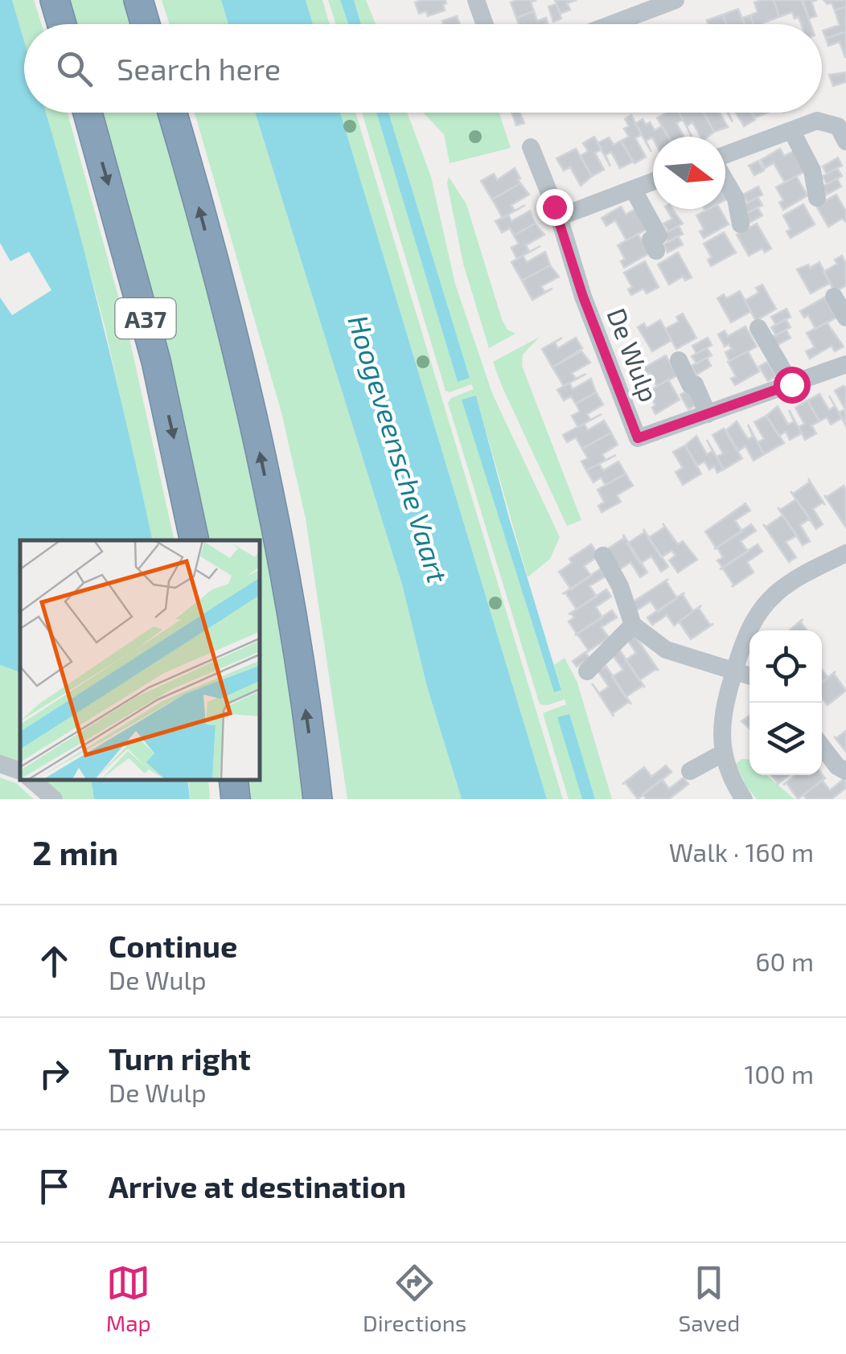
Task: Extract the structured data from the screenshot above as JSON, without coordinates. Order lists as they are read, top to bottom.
{
  "streets": {
    "highway": ["A37"],
    "street": ["De Wulp"]
  },
  "water": ["Hoogeveensche Vaart"],
  "north": "right",
  "page": {
    "search": "Search here",
    "heading": ["2 min", "Walk · 160 m"],
    "list": [
      ["Continue", "De Wulp", "60 m"],
      ["Turn right", "De Wulp", "100 m"],
      "Arrive at destination"
    ],
    "nav": ["Map", "Directions", "Saved"]
  }
}
